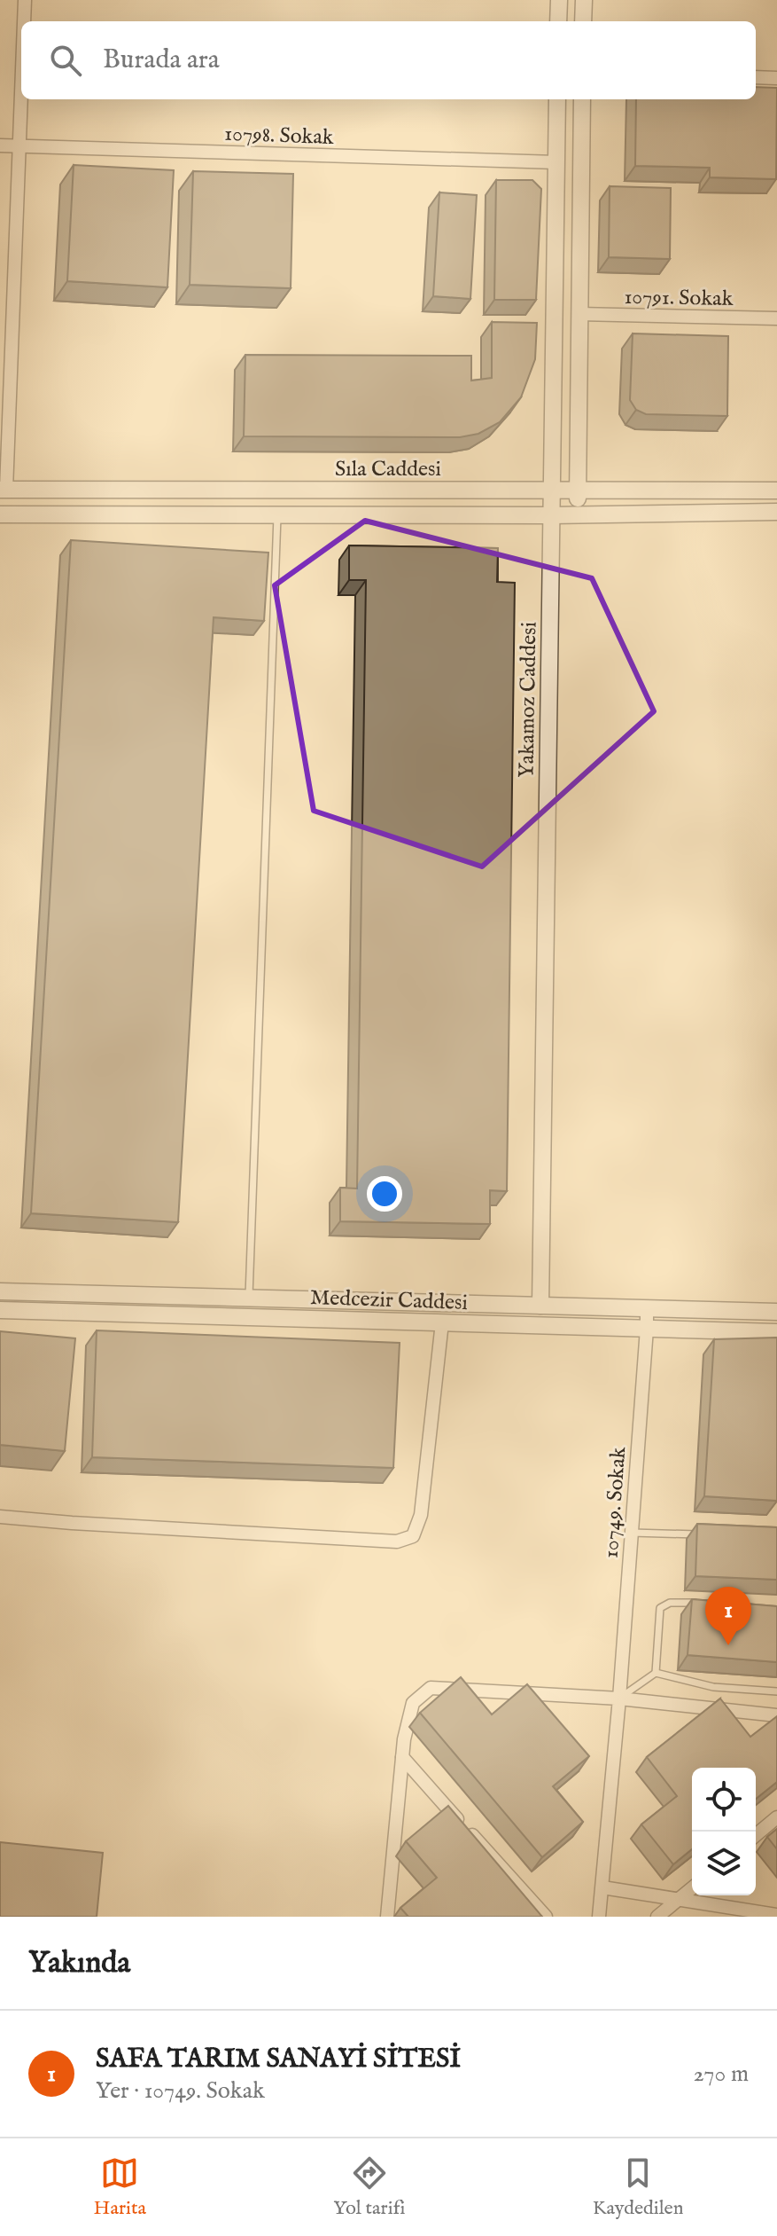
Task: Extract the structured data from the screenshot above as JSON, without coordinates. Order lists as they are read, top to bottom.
{
  "streets": {
    "street": [
      "10798. Sokak",
      "10791. Sokak",
      "Sıla Caddesi",
      "Yakamoz Caddesi",
      "Medcezir Caddesi",
      "10749. Sokak"
    ]
  },
  "crossings": [
    ["10798. Sokak", "Yakamoz Caddesi"],
    ["Sıla Caddesi", "Yakamoz Caddesi"],
    ["Yakamoz Caddesi", "Medcezir Caddesi"],
    ["Medcezir Caddesi", "10749. Sokak"]
  ],
  "page": {
    "search": "Burada ara",
    "pins": "1",
    "heading": "Yakında",
    "list": [
      {
        "mark": "1",
        "name": "SAFA TARIM SANAYİ SİTESİ",
        "note": "Yer · 10749. Sokak",
        "value": "270 m"
      }
    ],
    "nav": ["Harita", "Yol tarifi", "Kaydedilen"]
  }
}
